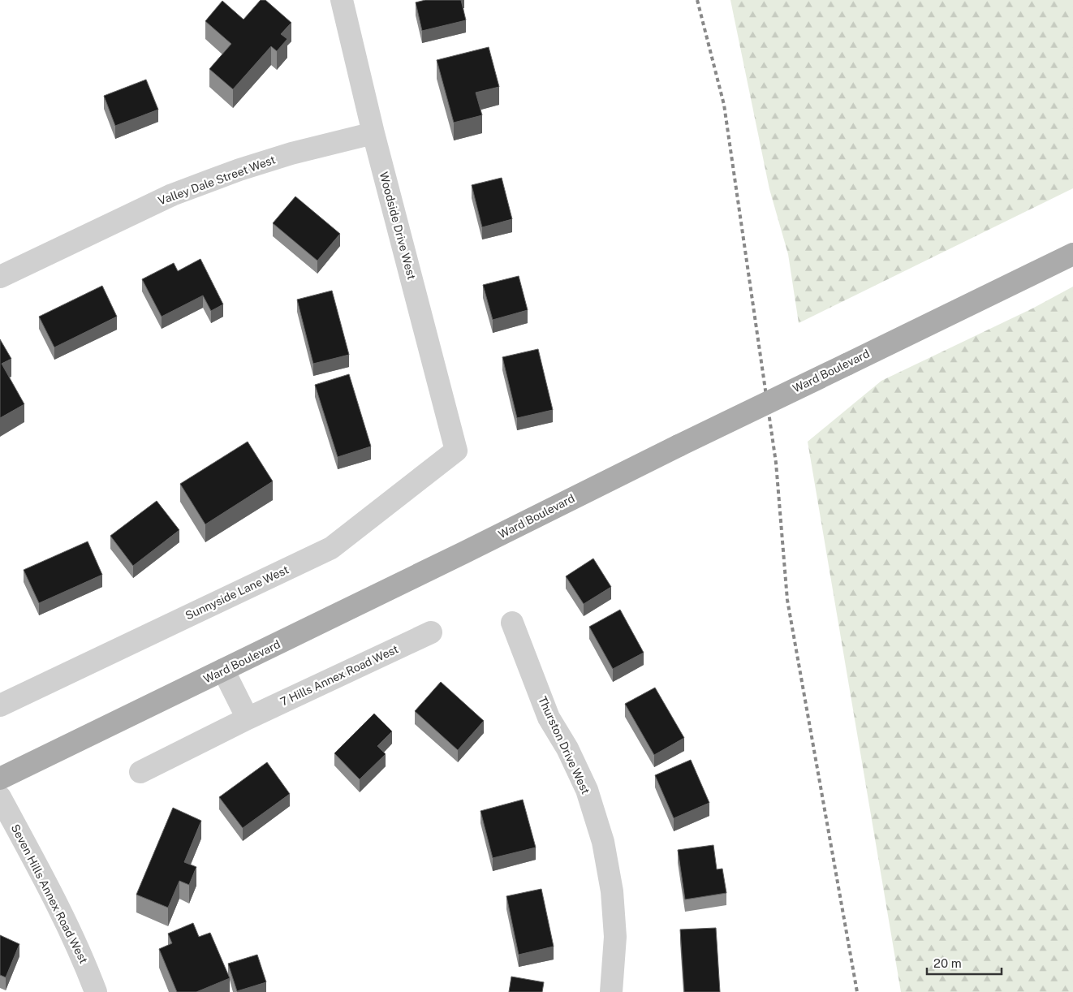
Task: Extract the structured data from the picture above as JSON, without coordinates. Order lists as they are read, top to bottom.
{
  "streets": {
    "main road": ["Ward Boulevard"],
    "street": [
      "Valley Dale Street West",
      "Woodside Drive West",
      "Sunnyside Lane West",
      "7 Hills Annex Road West",
      "Thurston Drive West",
      "Seven Hills Annex Road West"
    ]
  },
  "crossings": [
    ["Valley Dale Street West", "Woodside Drive West"],
    ["Woodside Drive West", "Sunnyside Lane West"]
  ],
  "scale_bar": "20 m"
}
